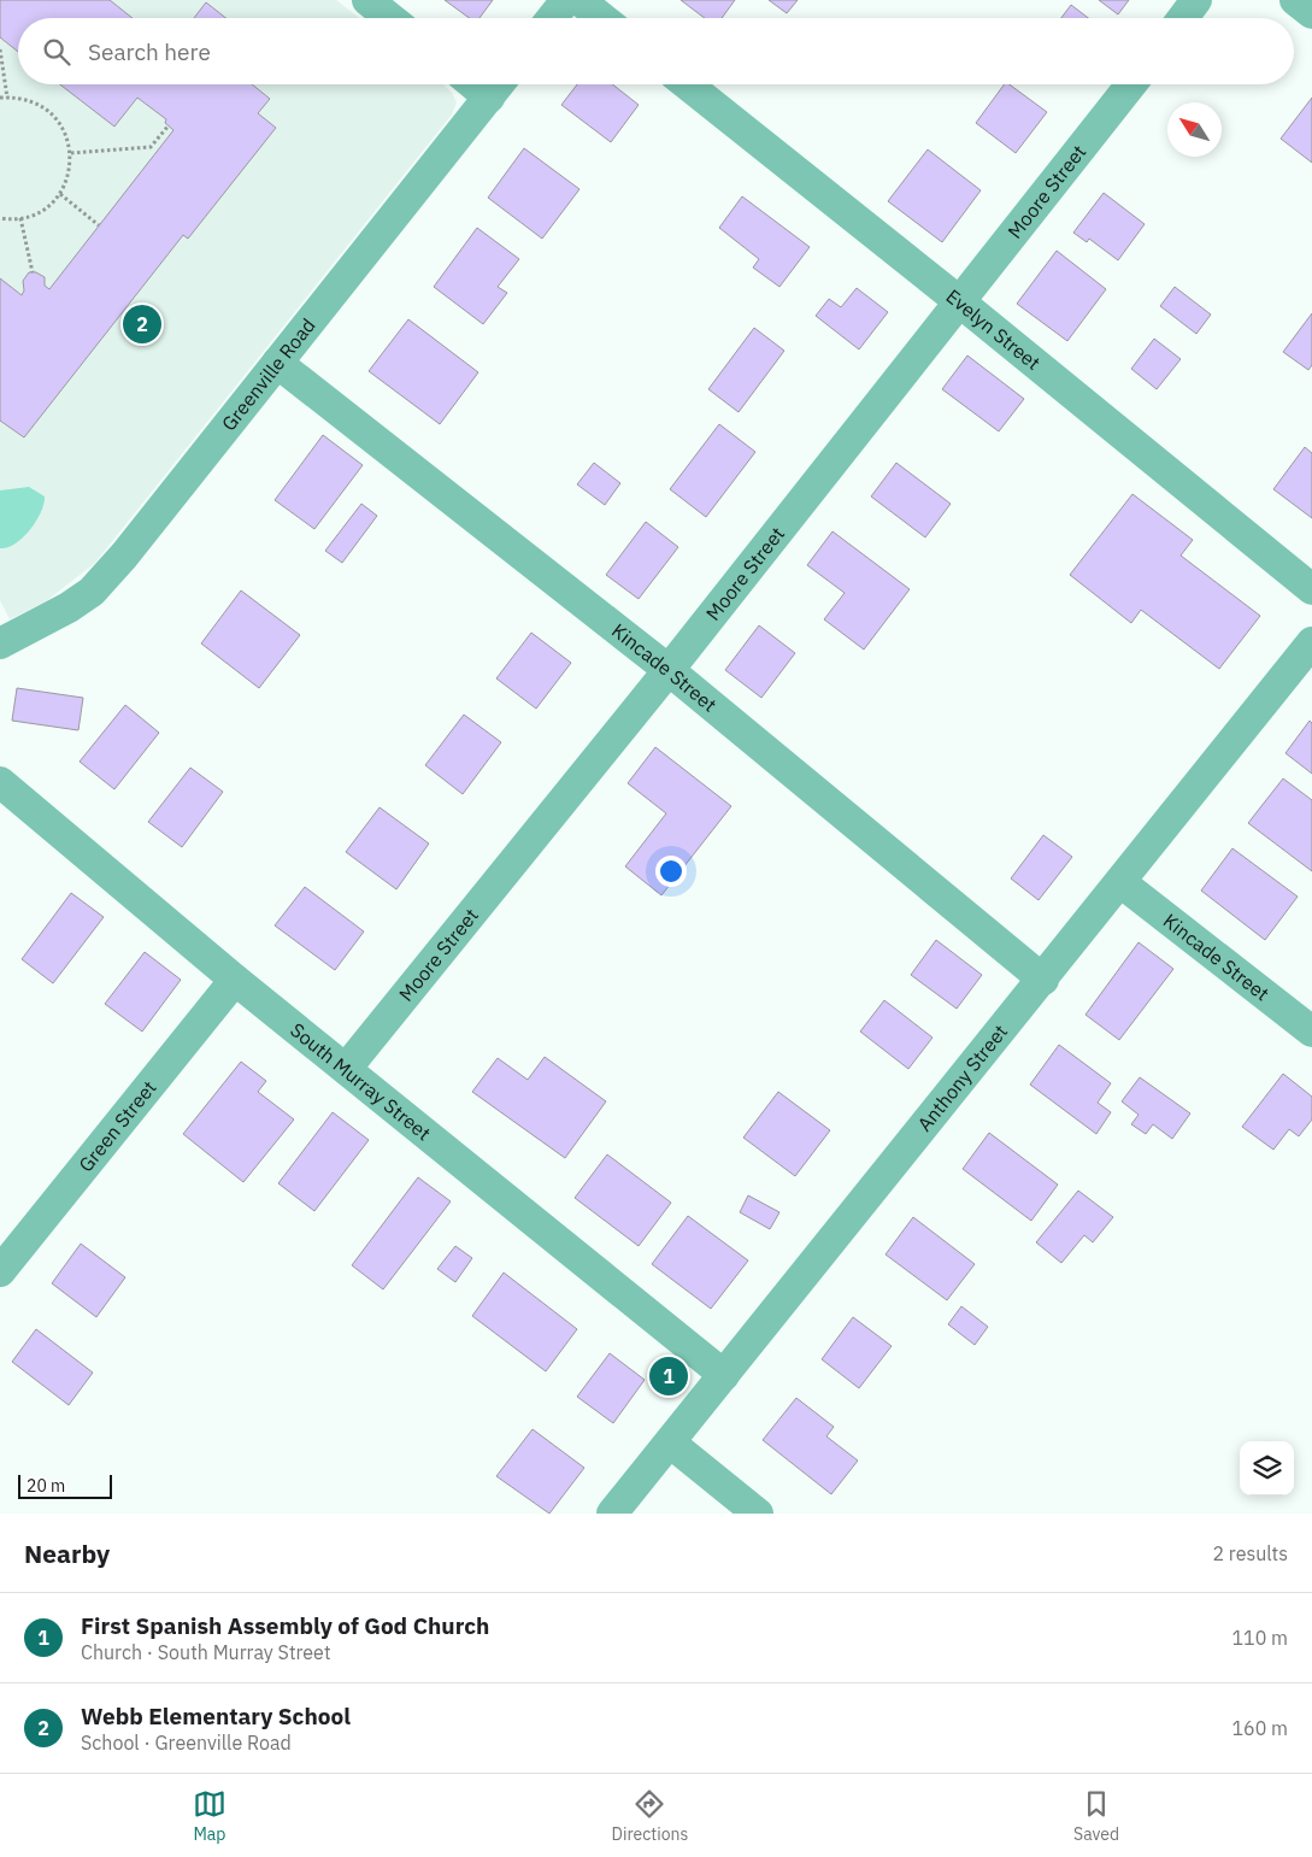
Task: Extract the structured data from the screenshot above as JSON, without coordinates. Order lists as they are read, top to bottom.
{
  "streets": {
    "street": [
      "Moore Street",
      "Evelyn Street",
      "Greenville Road",
      "Kincade Street",
      "Anthony Street",
      "South Murray Street",
      "Green Street"
    ]
  },
  "crossings": [
    ["Moore Street", "Evelyn Street"],
    ["Moore Street", "Kincade Street"],
    ["Moore Street", "South Murray Street"],
    ["Greenville Road", "Kincade Street"],
    ["Kincade Street", "Anthony Street"],
    ["Anthony Street", "South Murray Street"],
    ["South Murray Street", "Green Street"]
  ],
  "scale_bar": "20 m",
  "north": "top left",
  "page": {
    "search": "Search here",
    "pins": ["2", "1"],
    "scale": "20 m",
    "heading": ["Nearby", "2 results"],
    "list": [
      {
        "mark": "1",
        "name": "First Spanish Assembly of God Church",
        "note": "Church · South Murray Street",
        "value": "110 m"
      },
      {
        "mark": "2",
        "name": "Webb Elementary School",
        "note": "School · Greenville Road",
        "value": "160 m"
      }
    ],
    "nav": ["Map", "Directions", "Saved"]
  }
}
